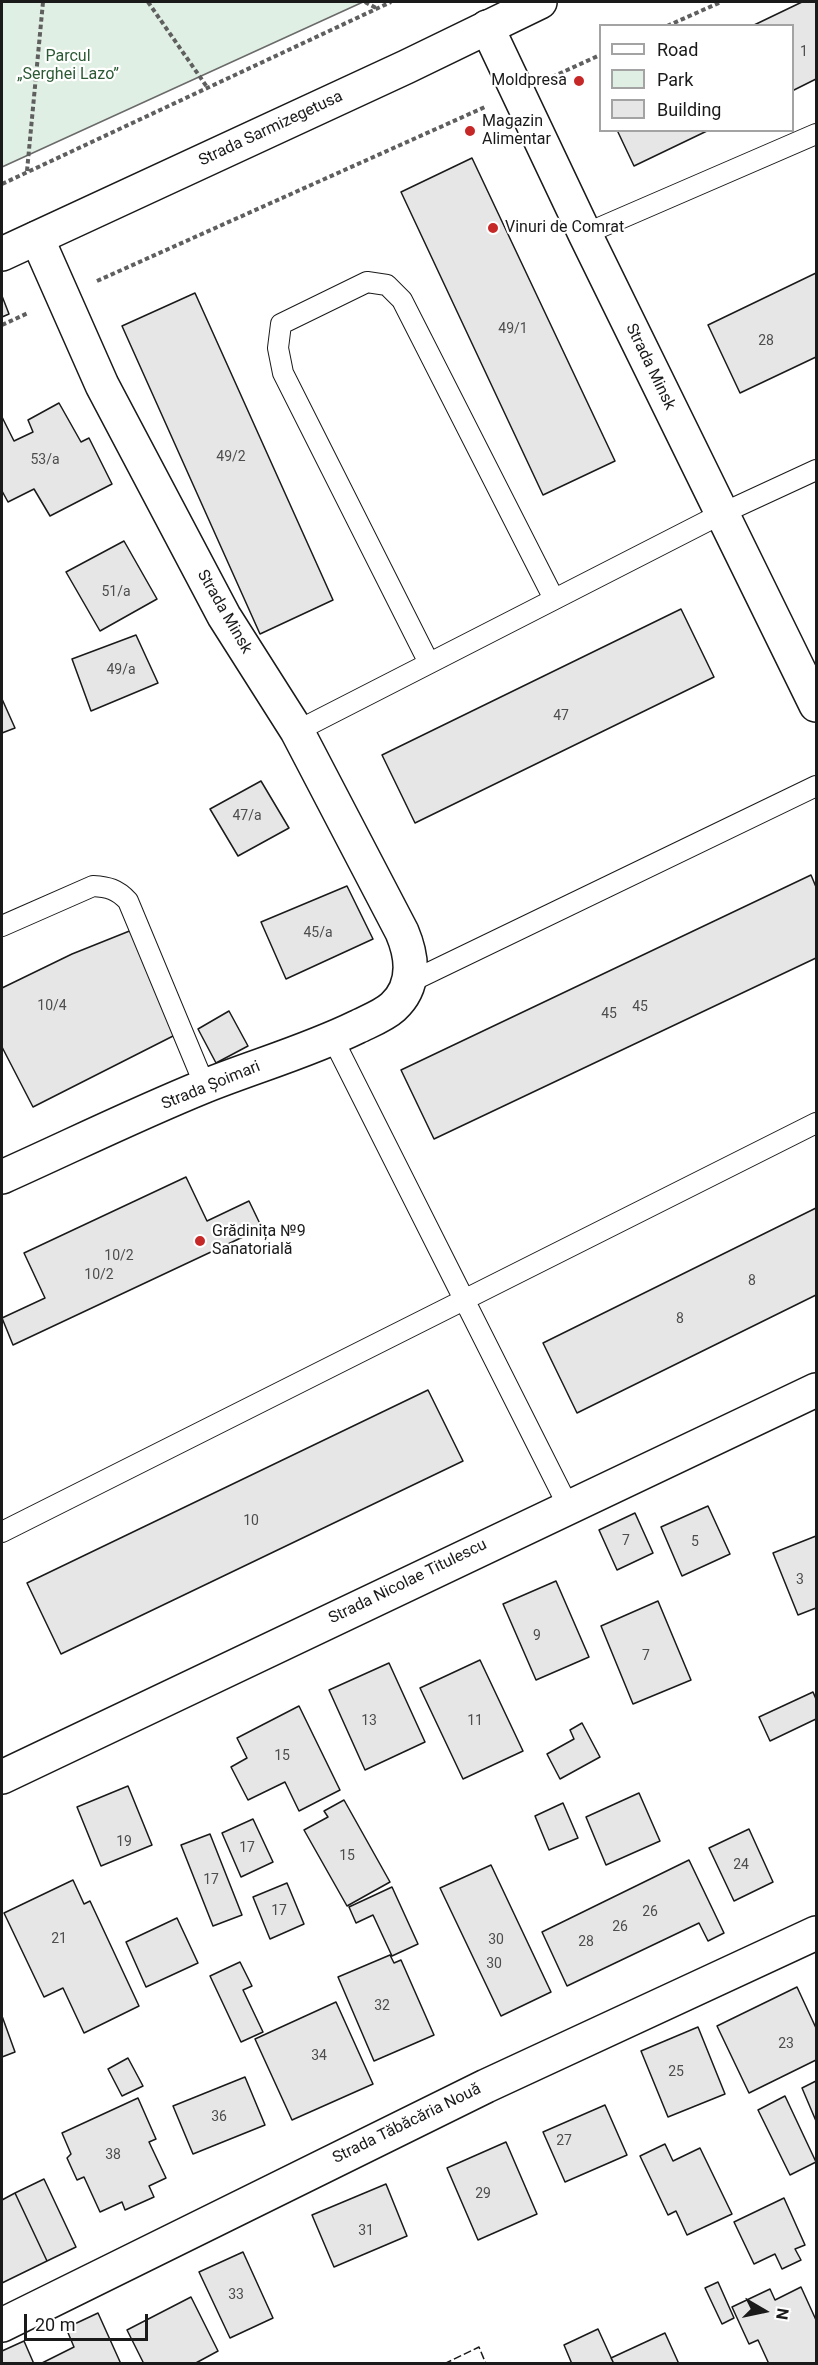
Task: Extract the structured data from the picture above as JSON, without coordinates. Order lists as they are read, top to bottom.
{
  "streets": {
    "street": [
      "Strada Sarmizegetusa",
      "Strada Minsk",
      "Strada Șoimari",
      "Strada Nicolae Titulescu",
      "Strada Tăbăcăria Nouă"
    ]
  },
  "crossings": [
    ["Strada Sarmizegetusa", "Strada Minsk"],
    ["Strada Minsk", "Strada Șoimari"]
  ],
  "parks": ["Parcul „Serghei Lazo”"],
  "places": [
    "Moldpresa",
    "Magazin Alimentar",
    "Vinuri de Comrat",
    "Grădinița №9 Sanatorială"
  ],
  "house_numbers": [
    "1",
    "49/1",
    "28",
    "49/2",
    "53/a",
    "51/a",
    "49/a",
    "47",
    "47/a",
    "45/a",
    "10/4",
    "45",
    "45",
    "10/2",
    "10/2",
    "8",
    "8",
    "10",
    "7",
    "5",
    "3",
    "9",
    "7",
    "13",
    "11",
    "15",
    "19",
    "17",
    "15",
    "24",
    "17",
    "17",
    "26",
    "26",
    "21",
    "30",
    "28",
    "30",
    "32",
    "23",
    "34",
    "25",
    "36",
    "27",
    "38",
    "29",
    "31",
    "33"
  ],
  "legend": ["Road", "Park", "Building"],
  "scale_bar": "20 m",
  "north": "right"
}
